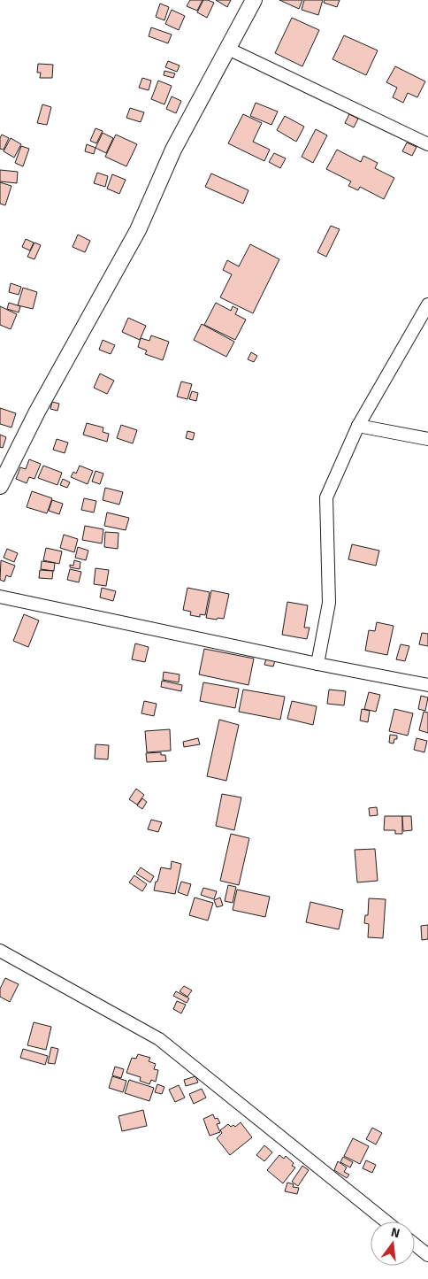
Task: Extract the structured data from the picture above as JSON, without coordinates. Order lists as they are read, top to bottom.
{
  "north": "top"
}
